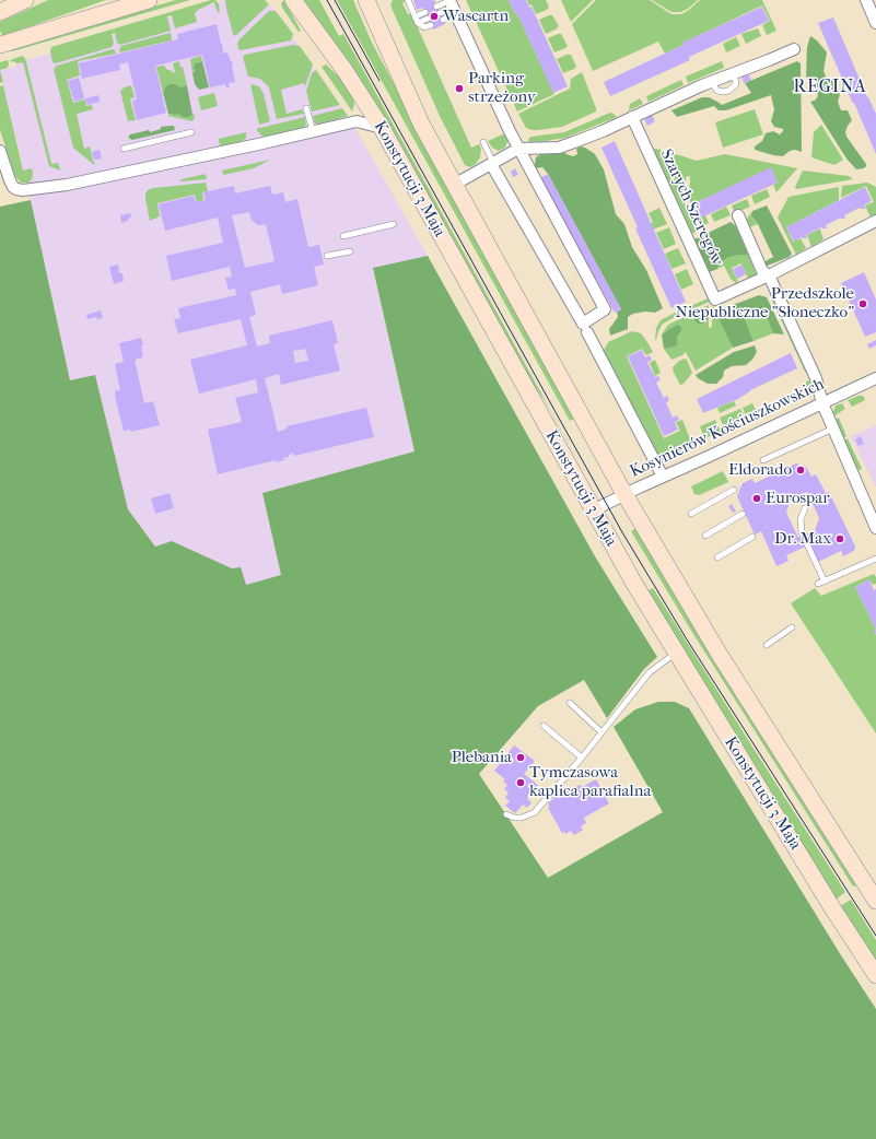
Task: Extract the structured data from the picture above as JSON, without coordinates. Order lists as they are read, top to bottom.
{
  "streets": {
    "street": ["Konstytucji 3 Maja", "Szarych Szeregów", "Kosynierów Kościuszkowskich"]
  },
  "crossings": [
    ["Konstytucji 3 Maja", "Kosynierów Kościuszkowskich"]
  ],
  "districts": ["REGINA"],
  "places": [
    "Wascartn",
    "Parking strzeżony",
    "Przedszkole Niepubliczne \"Słoneczko\"",
    "Eldorado",
    "Eurospar",
    "Dr. Max",
    "Plebania",
    "Tymczasowa kaplica parafialna"
  ]
}
